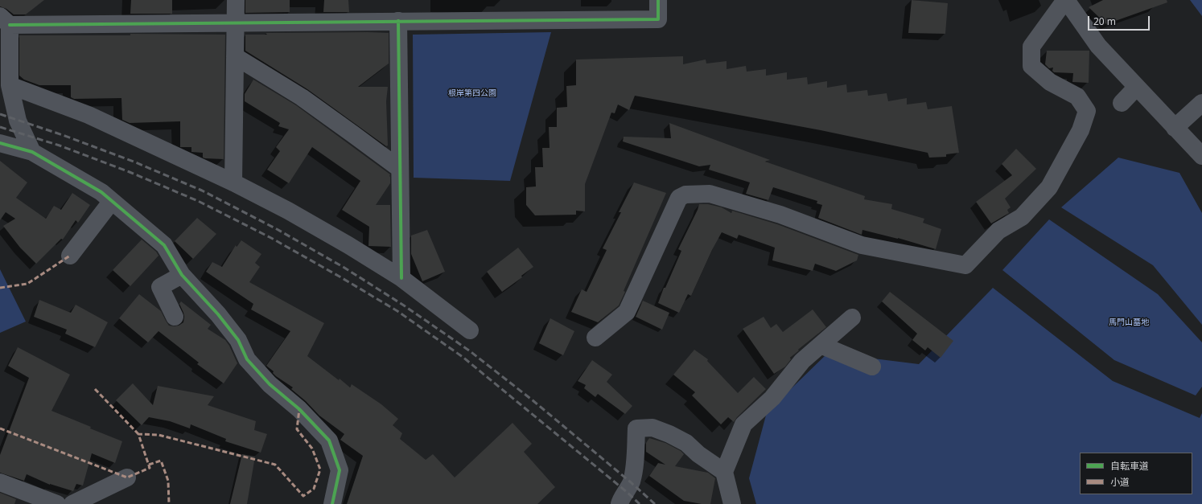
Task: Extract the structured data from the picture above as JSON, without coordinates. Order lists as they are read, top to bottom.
{
  "parks": ["根岸第四公園", "馬門山墓地"],
  "legend": ["自転車道", "小道"],
  "scale_bar": "20 m"
}
